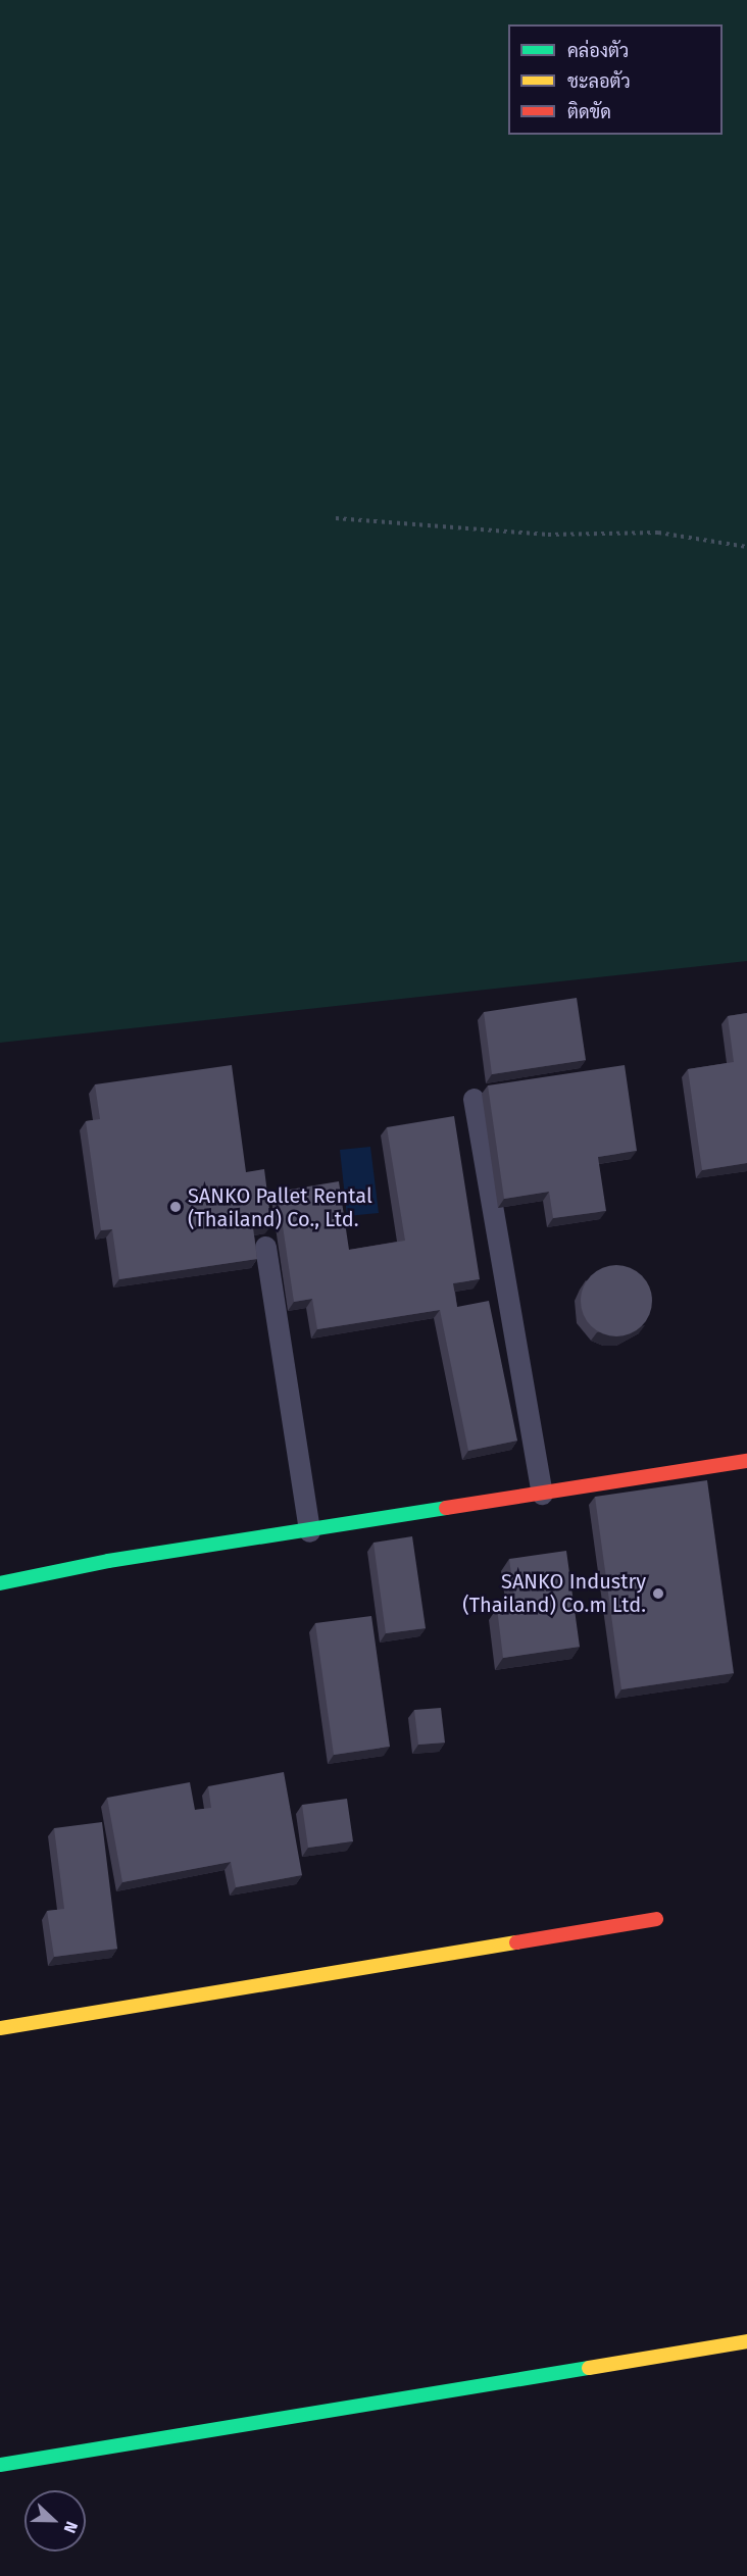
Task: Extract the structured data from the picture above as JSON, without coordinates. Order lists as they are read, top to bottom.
{
  "places": ["SANKO Pallet Rental (Thailand) Co., Ltd.", "SANKO Industry (Thailand) Co.m Ltd."],
  "legend": ["คล่องตัว", "ชะลอตัว", "ติดขัด"],
  "north": "right"
}
